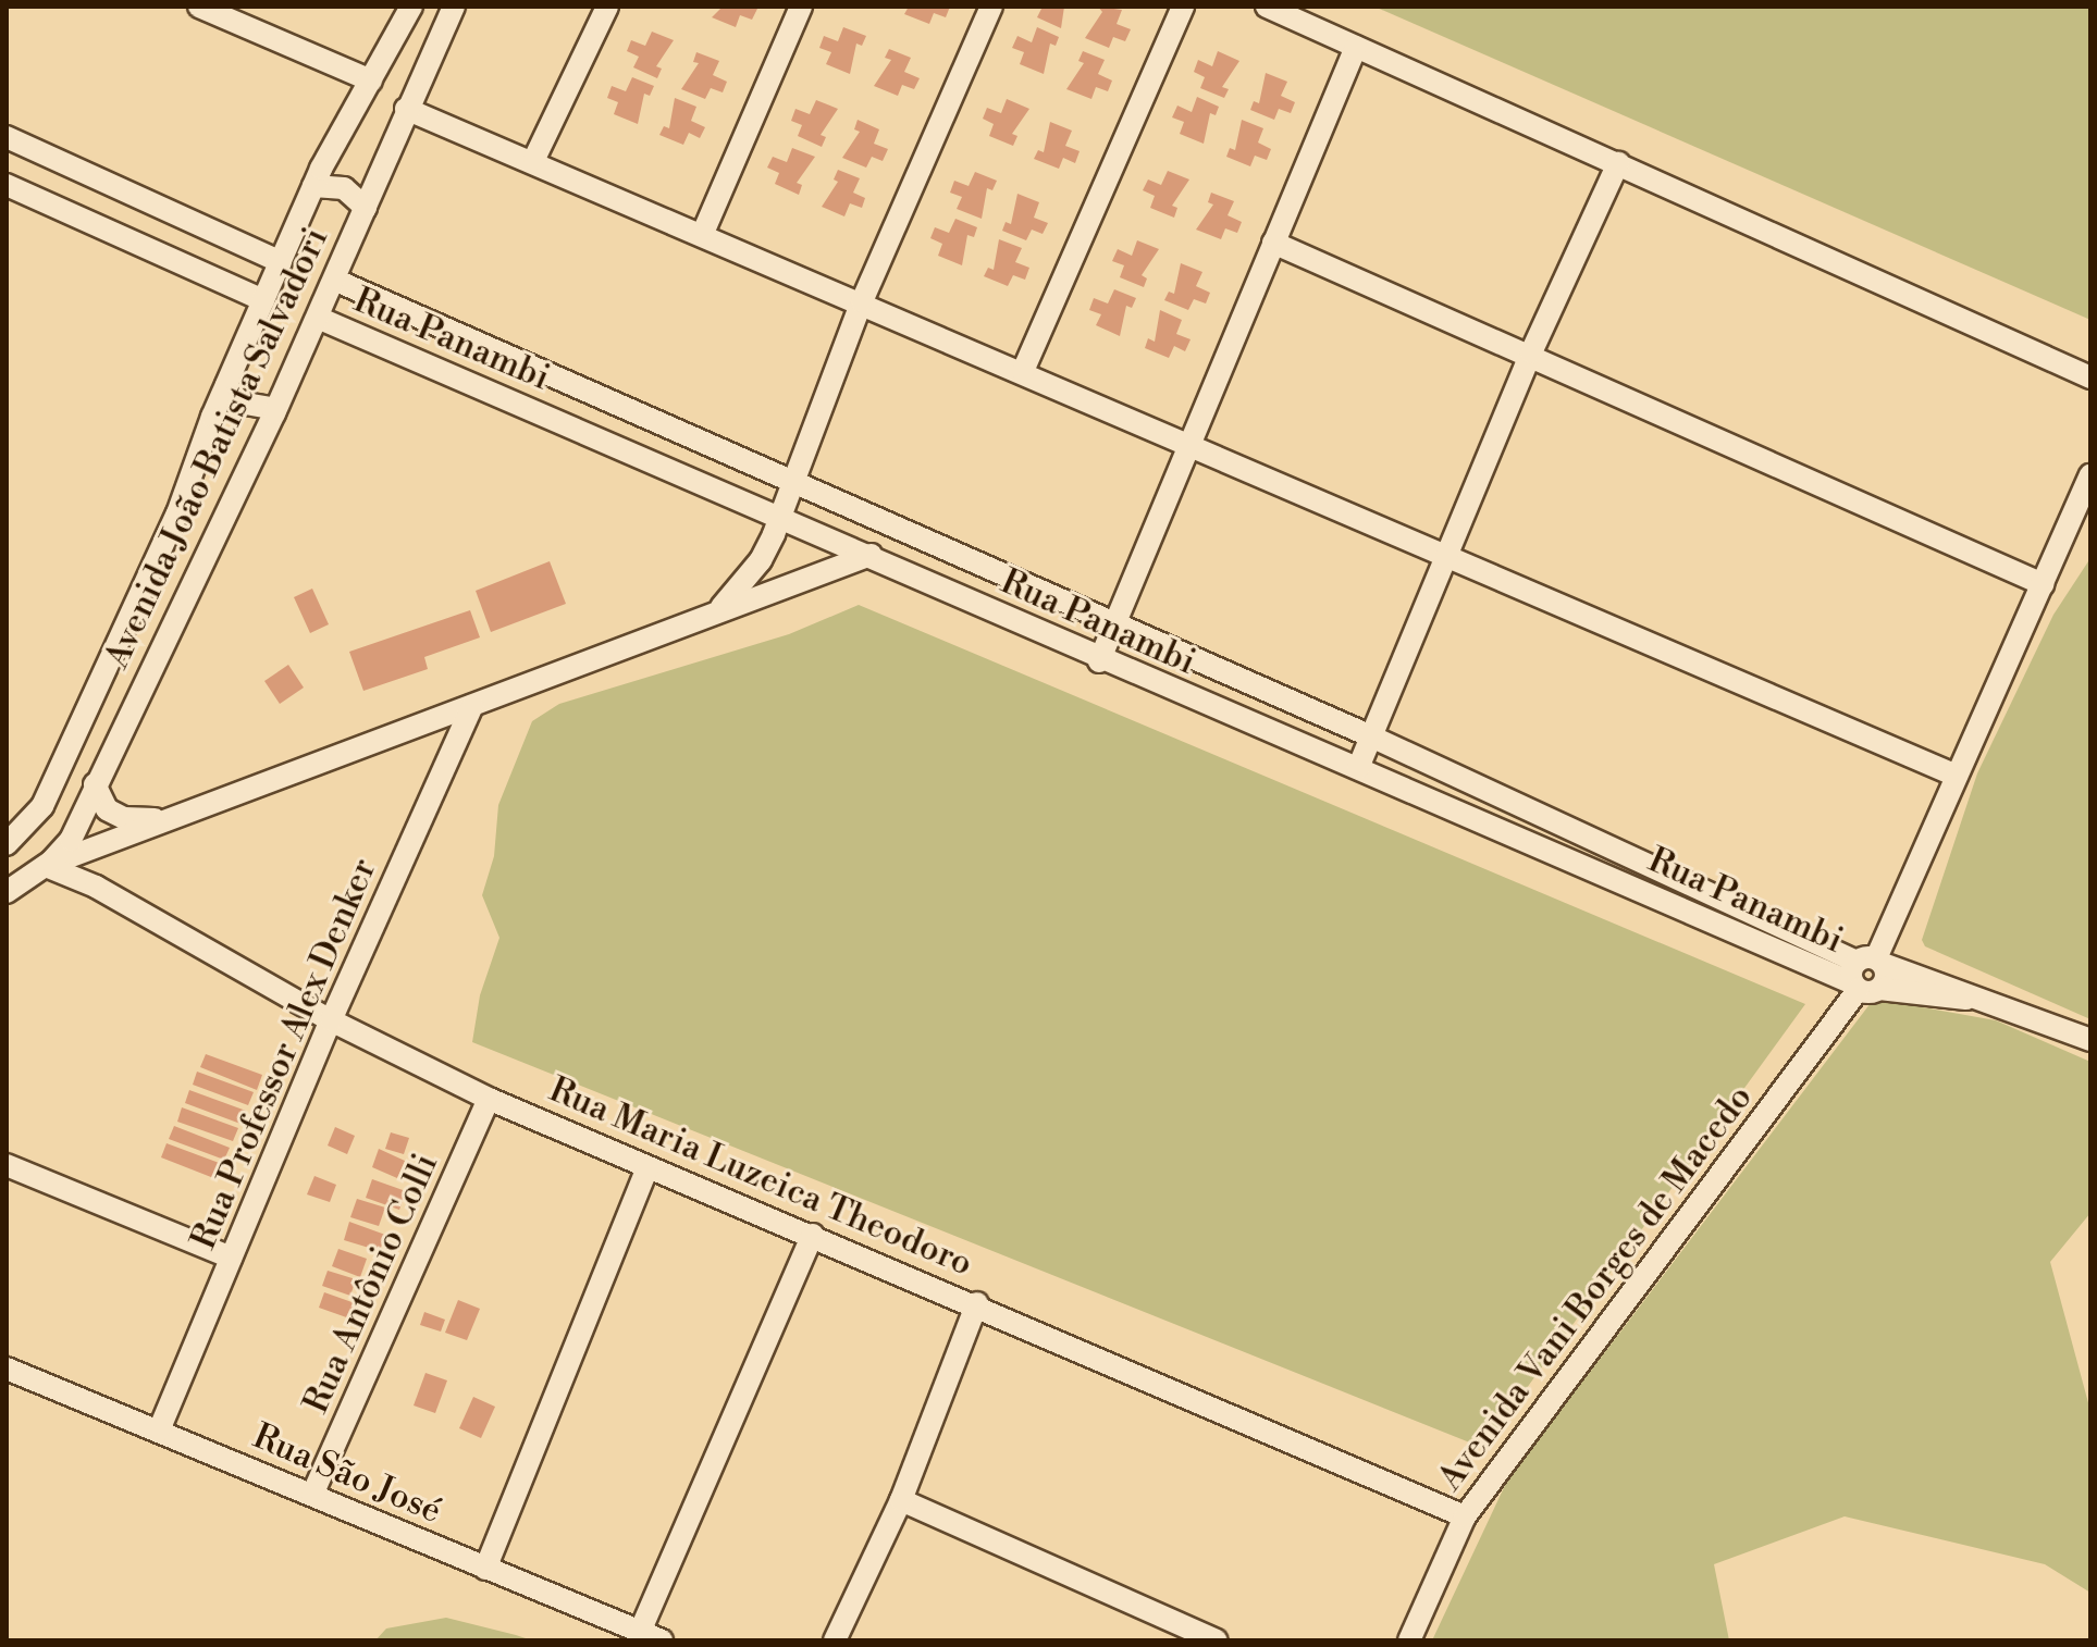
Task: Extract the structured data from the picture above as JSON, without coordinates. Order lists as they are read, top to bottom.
{
  "streets": {
    "street": [
      "Rua Panambi",
      "Avenida João Batista Salvadori",
      "Rua Professor Alex Denker",
      "Rua Maria Luzeica Theodoro",
      "Rua Antônio Colli",
      "Avenida Vani Borges de Macedo",
      "Rua São José"
    ]
  },
  "crossings": [
    ["Rua Panambi", "Avenida João Batista Salvadori"],
    ["Rua Panambi", "Avenida Vani Borges de Macedo"],
    ["Avenida João Batista Salvadori", "Rua Maria Luzeica Theodoro"],
    ["Rua Professor Alex Denker", "Rua Maria Luzeica Theodoro"],
    ["Rua Professor Alex Denker", "Rua São José"],
    ["Rua Maria Luzeica Theodoro", "Rua Antônio Colli"],
    ["Rua Maria Luzeica Theodoro", "Avenida Vani Borges de Macedo"],
    ["Rua Antônio Colli", "Rua São José"]
  ]
}
